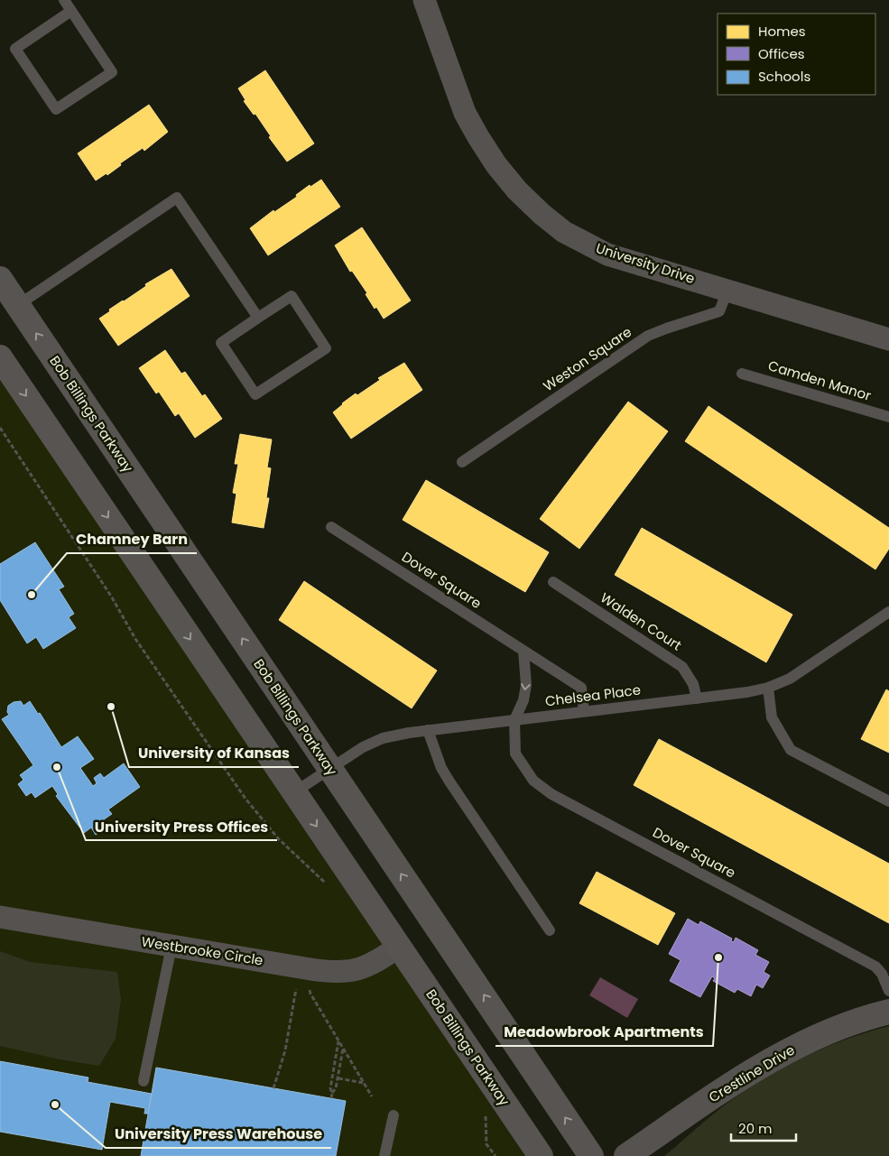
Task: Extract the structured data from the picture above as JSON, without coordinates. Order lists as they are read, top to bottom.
{
  "streets": {
    "main road": ["Bob Billings Parkway"],
    "street": ["University Drive", "Westbrooke Circle", "Crestline Drive"],
    "lane": [
      "Weston Square",
      "Camden Manor",
      "Dover Square",
      "Walden Court",
      "Chelsea Place"
    ]
  },
  "crossings": [
    ["University Drive", "Weston Square"],
    ["Bob Billings Parkway", "Chelsea Place"],
    ["Bob Billings Parkway", "Westbrooke Circle"],
    ["Dover Square", "Chelsea Place"],
    ["Walden Court", "Chelsea Place"]
  ],
  "places": [
    "Chamney Barn",
    "University of Kansas",
    "University Press Offices",
    "Meadowbrook Apartments",
    "University Press Warehouse"
  ],
  "legend": ["Homes", "Offices", "Schools"],
  "scale_bar": "20 m"
}
